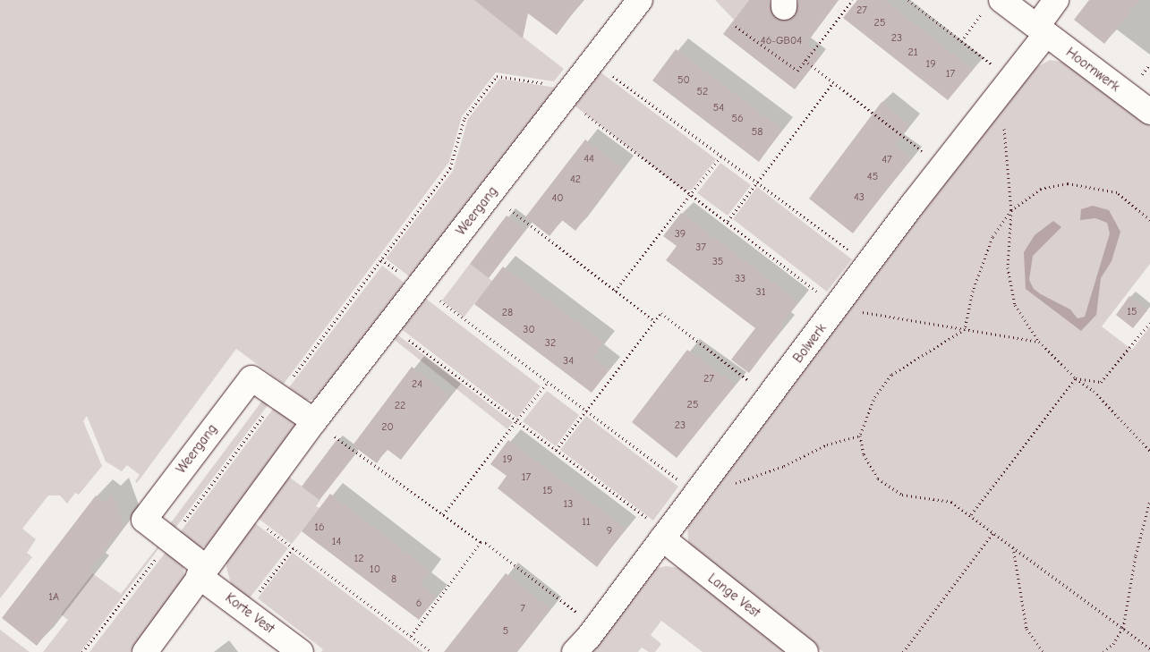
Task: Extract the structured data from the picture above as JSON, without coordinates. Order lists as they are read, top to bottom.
{
  "streets": {
    "street": [
      "Hoornwerk",
      "Weergang",
      "Bolwerk",
      "Lange Vest",
      "Korte Vest"
    ]
  },
  "crossings": [
    ["Hoornwerk", "Bolwerk"],
    ["Weergang", "Korte Vest"],
    ["Bolwerk", "Lange Vest"]
  ],
  "house_numbers": [
    "27",
    "25",
    "23",
    "46-GB04",
    "21",
    "19",
    "17",
    "50",
    "52",
    "54",
    "56",
    "58",
    "44",
    "47",
    "45",
    "42",
    "43",
    "40",
    "39",
    "37",
    "35",
    "33",
    "31",
    "15",
    "28",
    "30",
    "32",
    "34",
    "27",
    "24",
    "25",
    "22",
    "23",
    "20",
    "19",
    "17",
    "15",
    "13",
    "11",
    "16",
    "9",
    "14",
    "12",
    "10",
    "8",
    "1A",
    "6",
    "7",
    "5"
  ]
}
